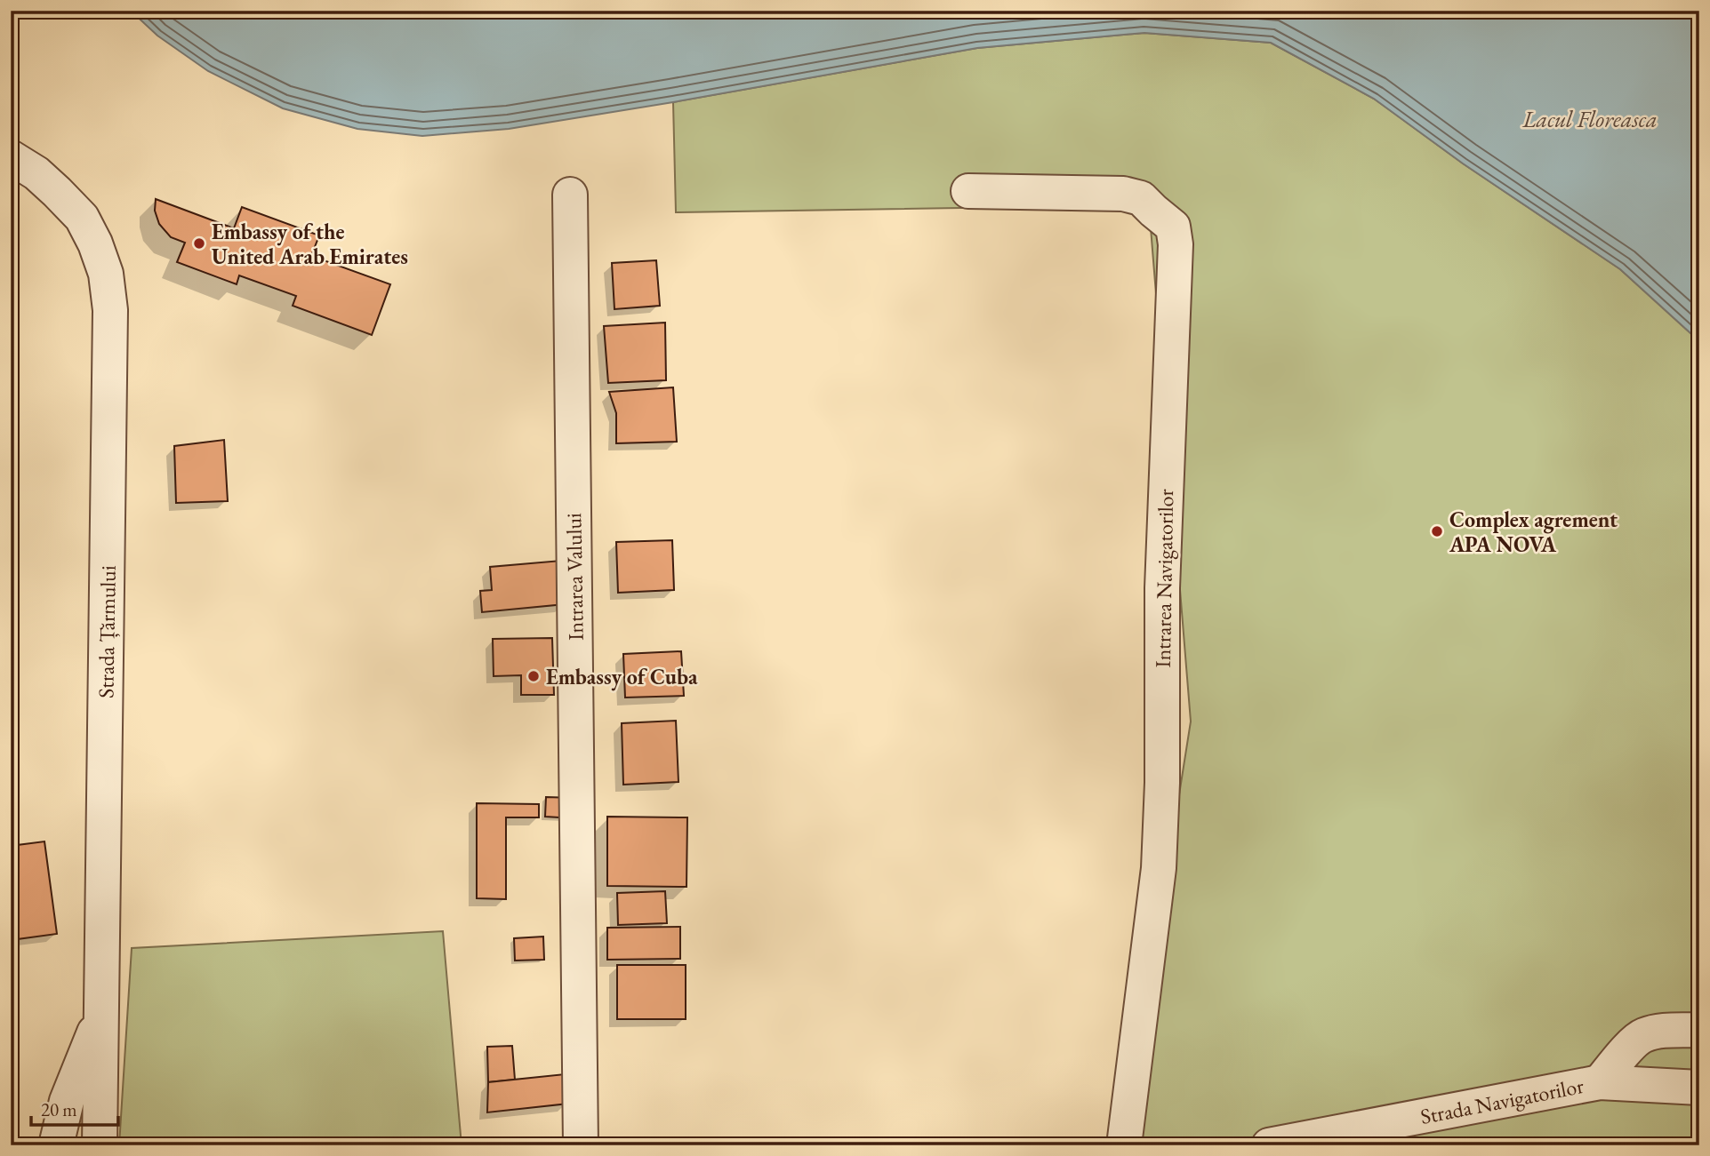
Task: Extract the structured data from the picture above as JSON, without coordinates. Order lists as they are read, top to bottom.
{
  "streets": {
    "street": [
      "Intrarea Valului",
      "Intrarea Navigatorilor",
      "Strada Țărmului",
      "Strada Navigatorilor"
    ]
  },
  "water": ["Lacul Floreasca"],
  "places": ["Embassy of the United Arab Emirates", "Complex agrement APA NOVA", "Embassy of Cuba"],
  "scale_bar": "20 m"
}
